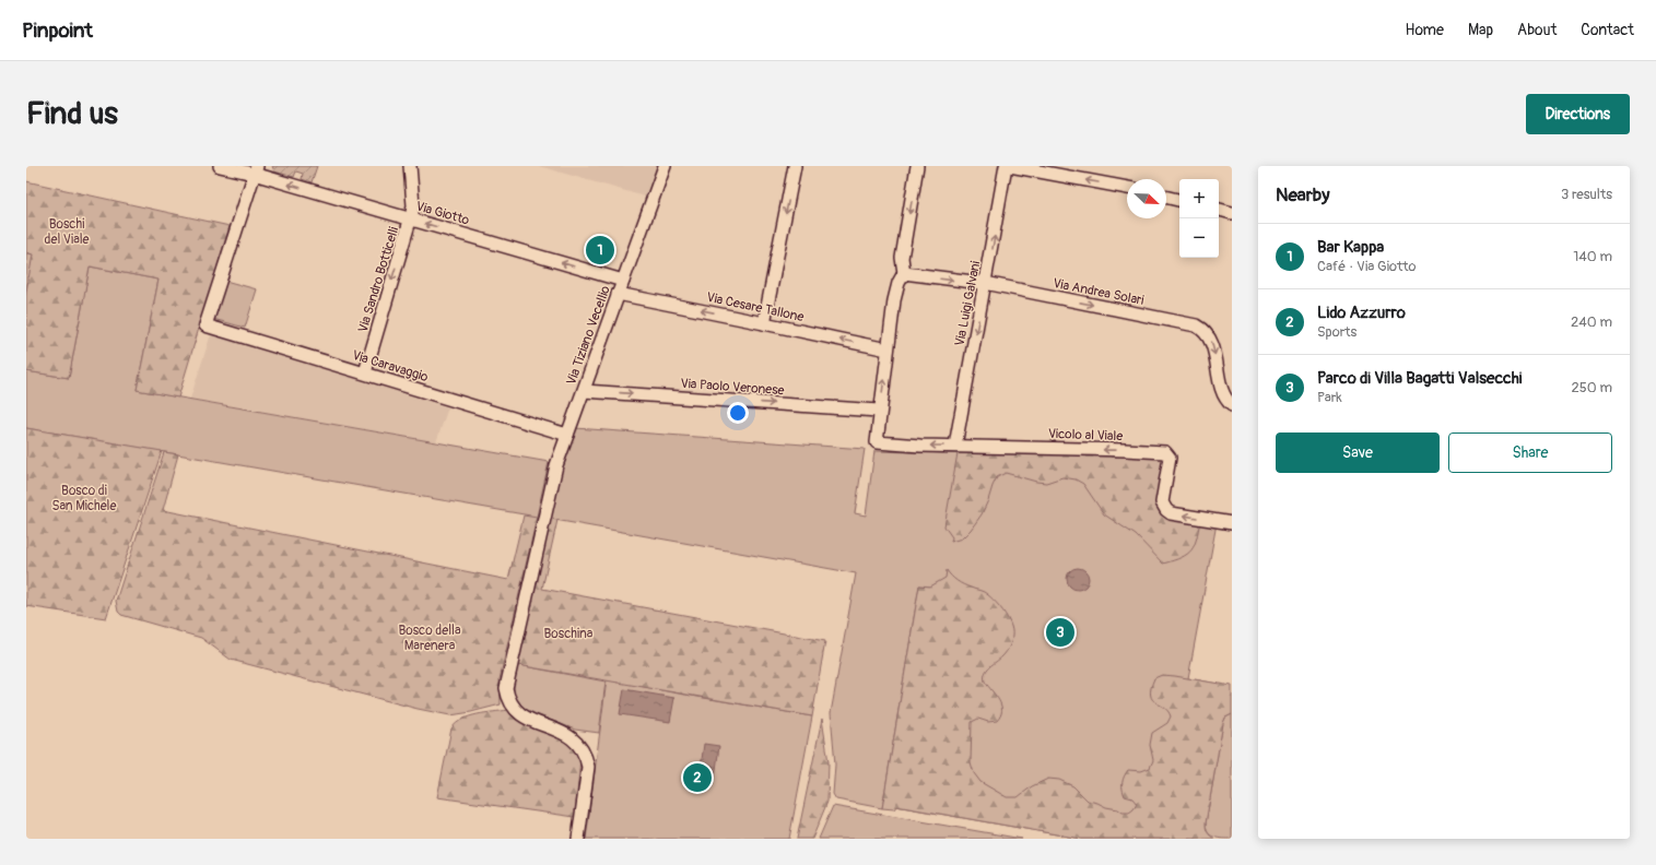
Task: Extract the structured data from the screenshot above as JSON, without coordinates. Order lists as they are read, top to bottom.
{
  "streets": {
    "street": [
      "Via Giotto",
      "Via Sandro Botticelli",
      "Via Andrea Solari",
      "Via Luigi Galvani",
      "Via Cesare Tallone",
      "Via Tiziano Vecellio",
      "Via Caravaggio",
      "Via Paolo Veronese",
      "Vicolo al Viale"
    ]
  },
  "crossings": [
    ["Via Giotto", "Via Sandro Botticelli"],
    ["Via Giotto", "Via Tiziano Vecellio"],
    ["Via Giotto", "Via Caravaggio"],
    ["Via Sandro Botticelli", "Via Caravaggio"],
    ["Via Andrea Solari", "Via Luigi Galvani"],
    ["Via Luigi Galvani", "Vicolo al Viale"],
    ["Via Cesare Tallone", "Via Tiziano Vecellio"],
    ["Via Tiziano Vecellio", "Via Caravaggio"],
    ["Via Tiziano Vecellio", "Via Paolo Veronese"],
    ["Via Paolo Veronese", "Vicolo al Viale"]
  ],
  "one_way": [
    "Via Giotto",
    "Via Sandro Botticelli",
    "Via Andrea Solari",
    "Via Cesare Tallone",
    "Via Paolo Veronese",
    "Vicolo al Viale"
  ],
  "parks": [
    "Boschi del Viale",
    "Bosco di San Michele",
    "Bosco della Marenera",
    "Boschina"
  ],
  "north": "bottom right",
  "page": {
    "header": "Pinpoint",
    "nav": [
      "Home",
      "Map",
      "About",
      "Contact"
    ],
    "buttons": [
      "Directions",
      ["Save", "Share"]
    ],
    "title": "Find us",
    "heading": ["Nearby", "3 results"],
    "map_buttons": ["+", "−"],
    "list": [
      {
        "mark": "1",
        "name": "Bar Kappa",
        "note": "Café · Via Giotto",
        "value": "140 m"
      },
      {
        "mark": "2",
        "name": "Lido Azzurro",
        "note": "Sports",
        "value": "240 m"
      },
      {
        "mark": "3",
        "name": "Parco di Villa Bagatti Valsecchi",
        "note": "Park",
        "value": "250 m"
      }
    ],
    "pins": ["1", "3", "2"]
  }
}
